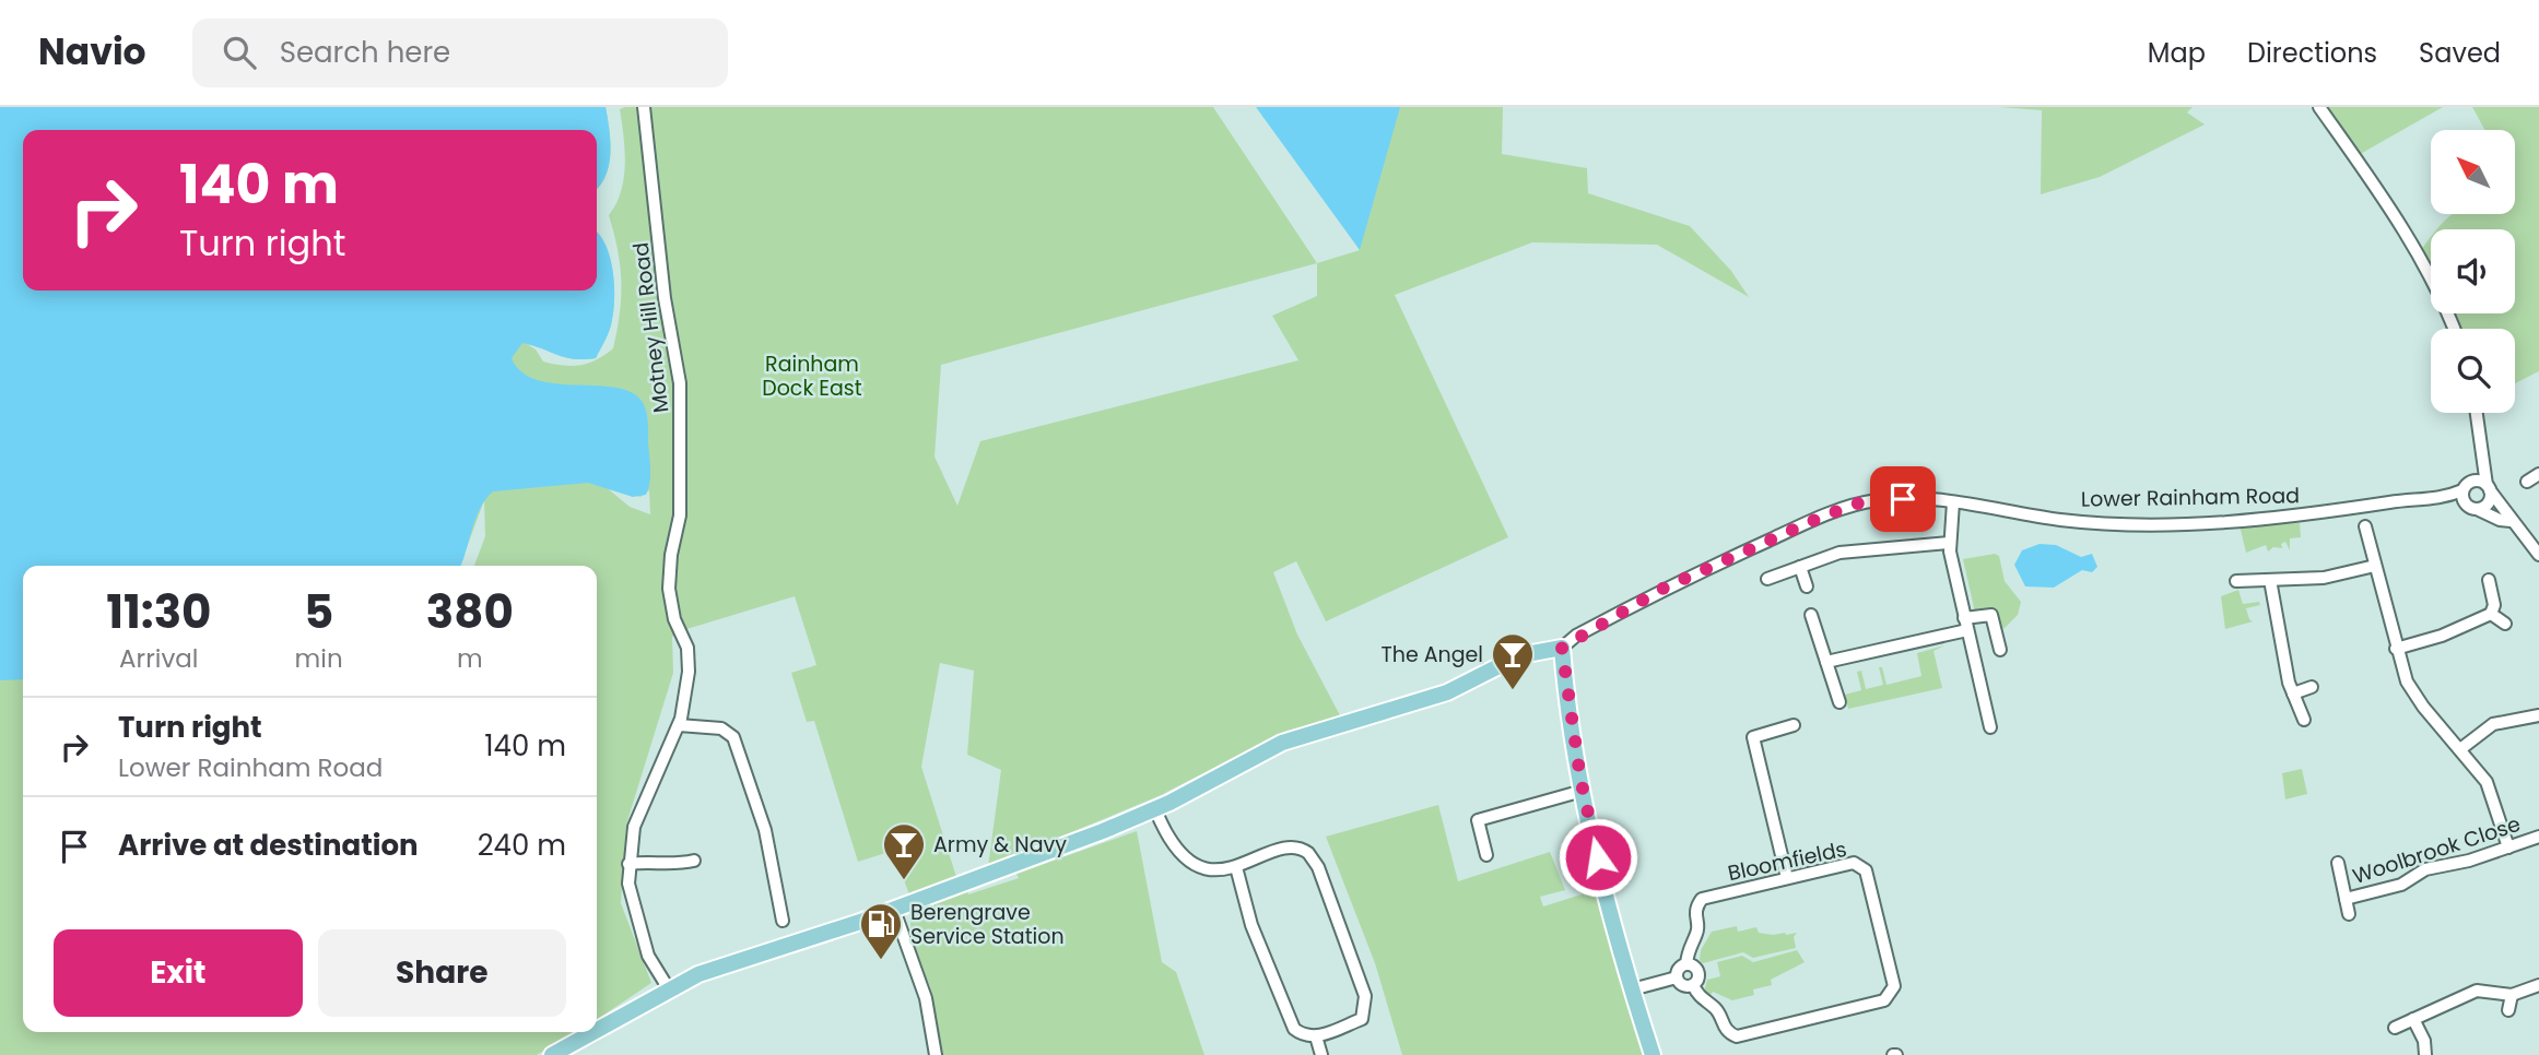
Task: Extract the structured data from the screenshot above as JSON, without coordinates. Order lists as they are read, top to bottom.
{
  "streets": {
    "street": [
      "Motney Hill Road",
      "Lower Rainham Road",
      "Woolbrook Close",
      "Bloomfields"
    ]
  },
  "parks": ["Rainham Dock East"],
  "places": {
    "bar": ["The Angel", "Army & Navy"],
    "fuel station": ["Berengrave Service Station"]
  },
  "north": "top left",
  "page": {
    "header": "Navio",
    "search": "Search here",
    "nav": ["Map", "Directions", "Saved"],
    "turn": ["140 m", "Turn right"],
    "eta": [
      "11:30",
      "Arrival",
      "5",
      "min",
      "380",
      "m"
    ],
    "list": [
      {
        "name": "Turn right",
        "note": "Lower Rainham Road",
        "value": "140 m"
      },
      {
        "name": "Arrive at destination",
        "value": "240 m"
      }
    ],
    "buttons": ["Exit", "Share"]
  }
}
